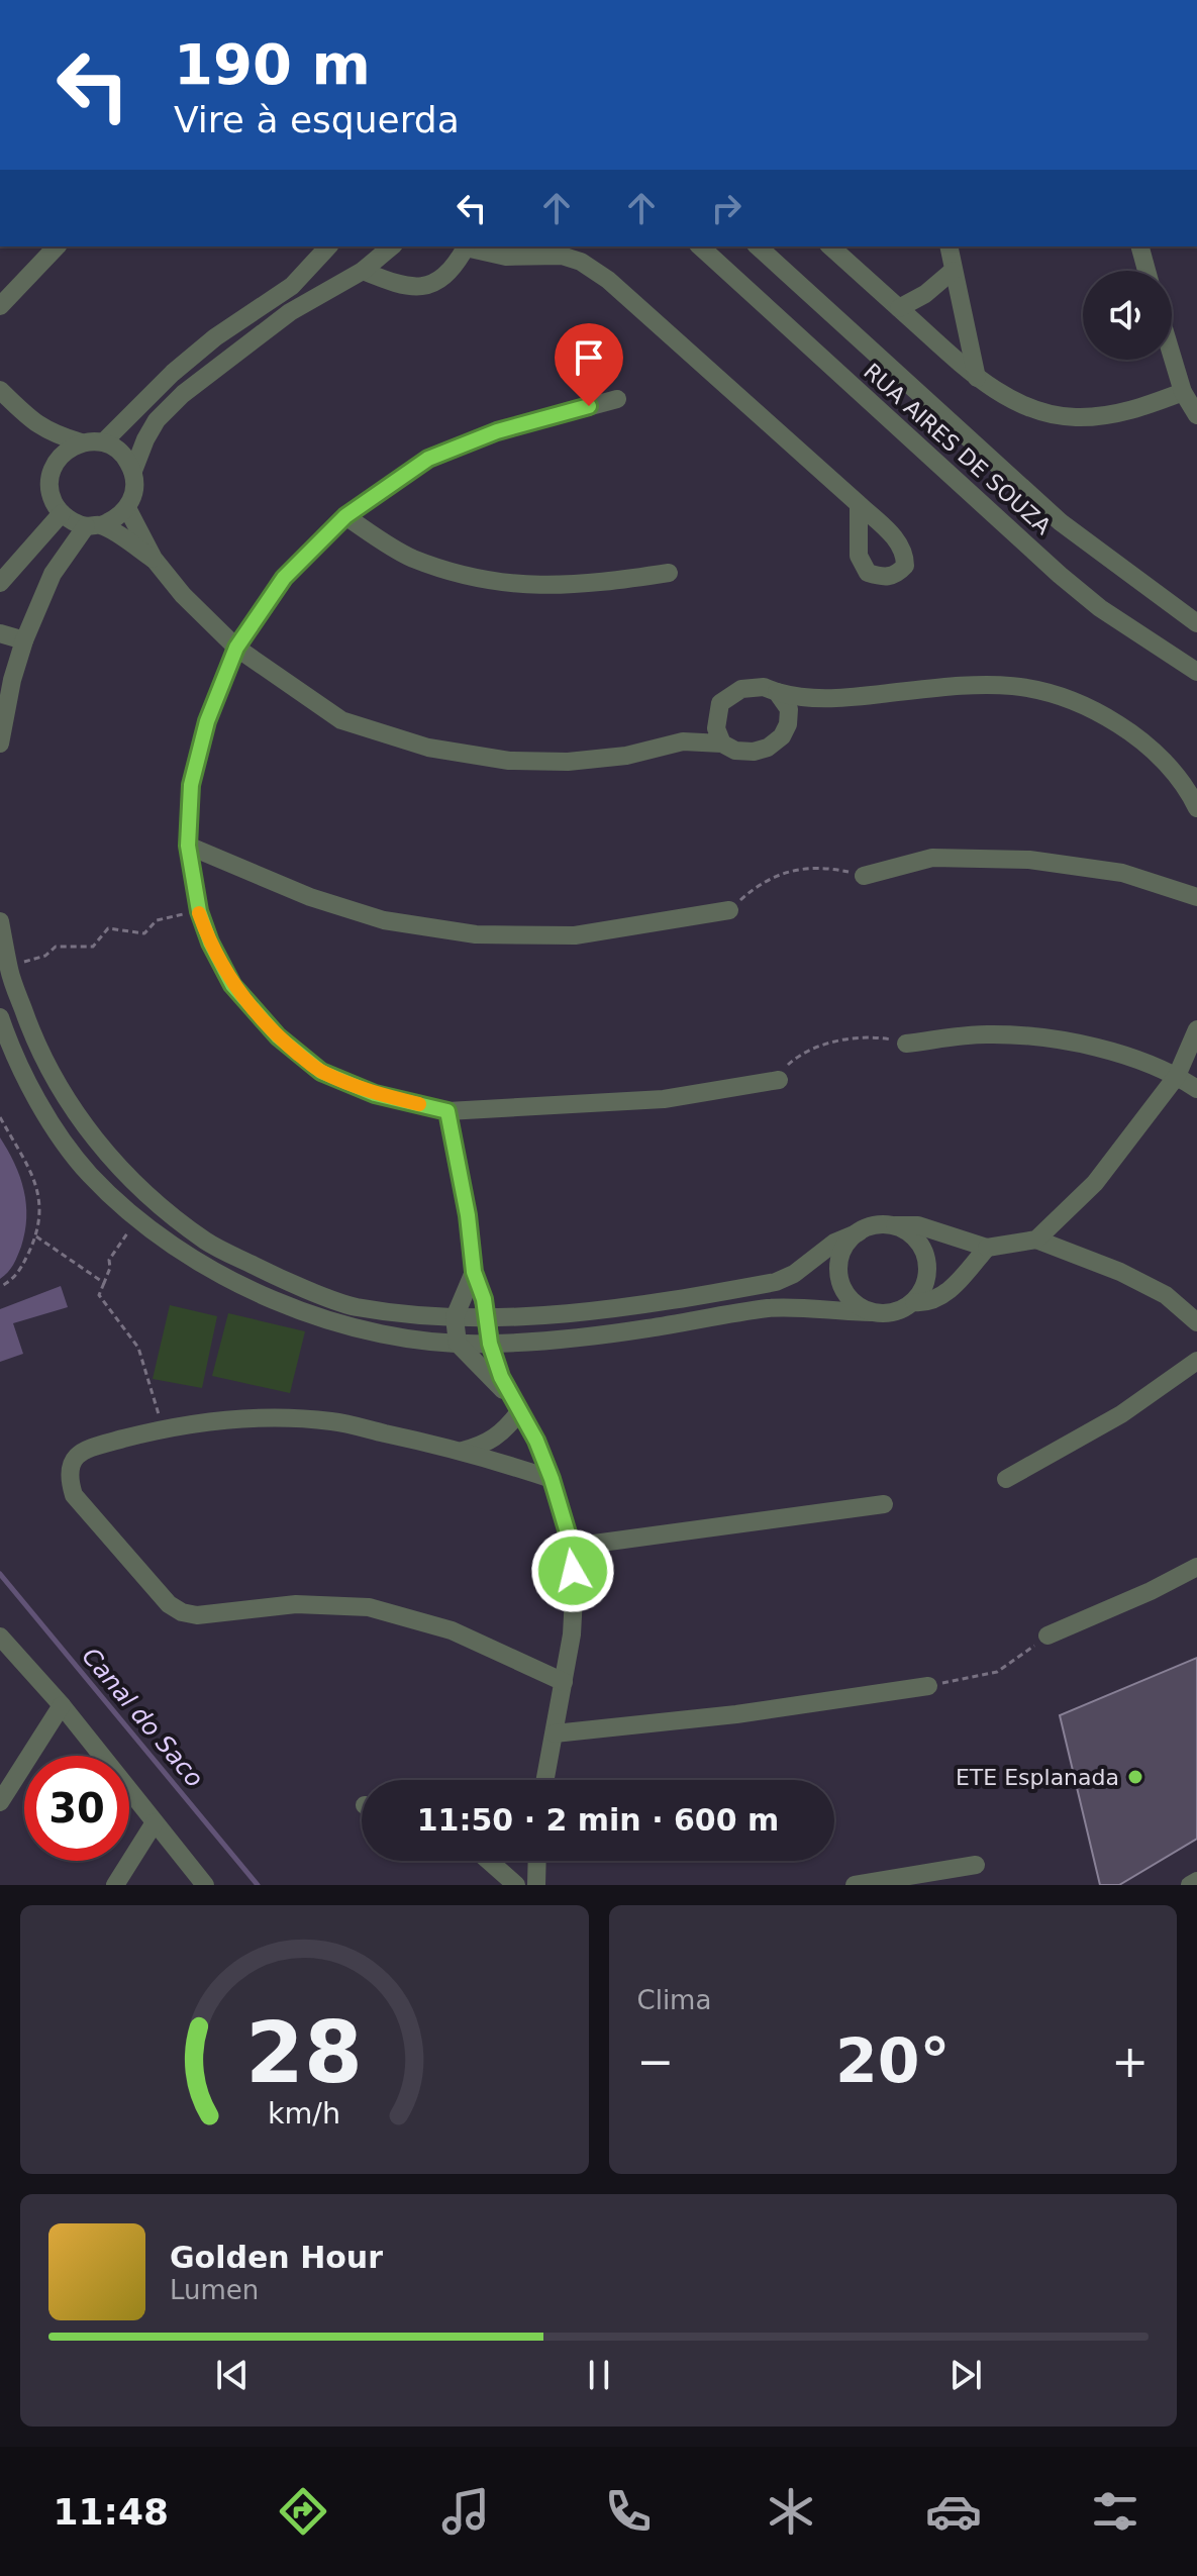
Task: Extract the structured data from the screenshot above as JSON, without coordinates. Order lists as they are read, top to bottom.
{
  "streets": {
    "street": ["RUA AIRES DE SOUZA"]
  },
  "water": ["Canal do Saco"],
  "places": ["ETE Esplanada"],
  "page": {
    "turn": ["190 m", "Vire à esquerda"],
    "limit": "30",
    "trip": "11:50 · 2 min · 600 m",
    "tile": "Clima",
    "heat": ["−", "20°", "+"],
    "song": ["Golden Hour", "Lumen"],
    "tabs": "11:48",
    "gauge": ["28", "km/h"]
  }
}
